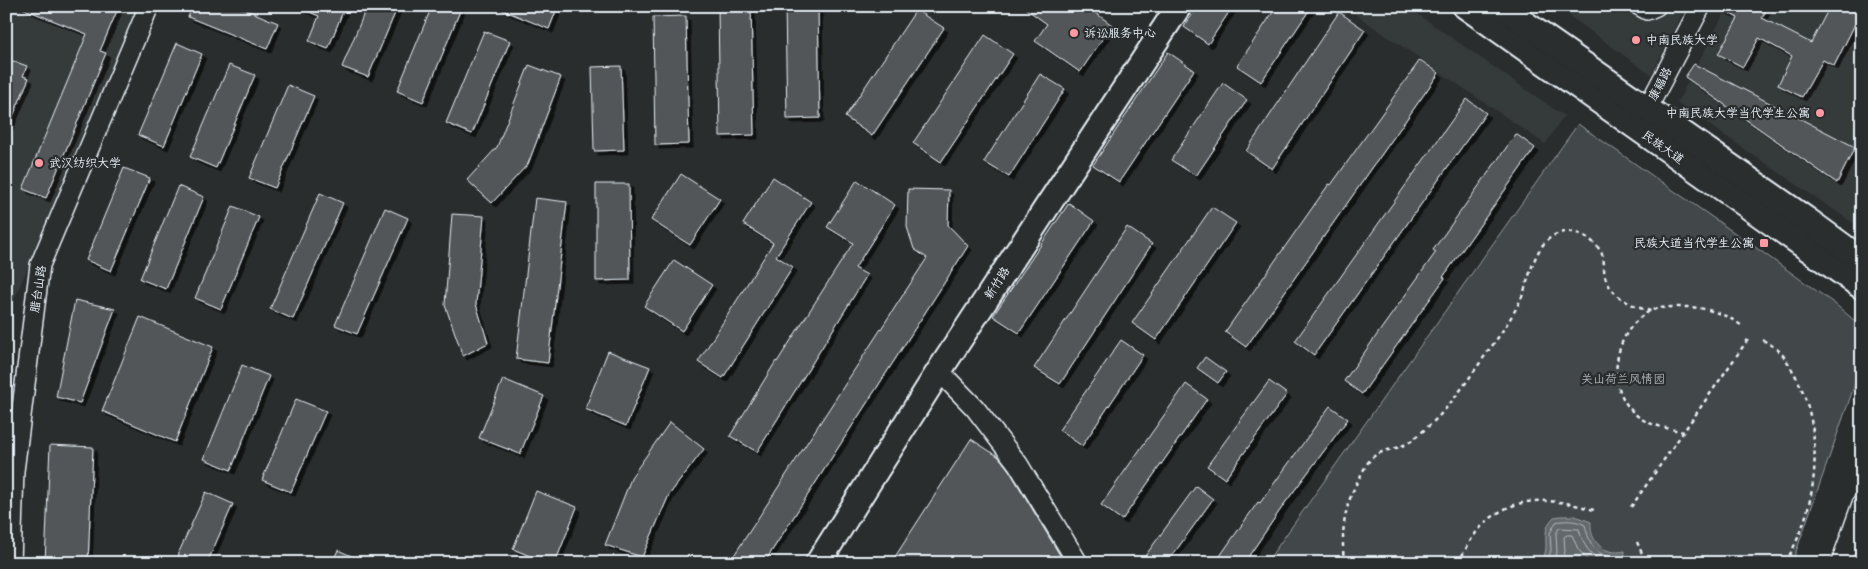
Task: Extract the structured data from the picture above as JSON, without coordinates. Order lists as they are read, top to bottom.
{
  "streets": {
    "main road": ["民族大道", "新竹路"],
    "street": ["康福路", "腊台山路"]
  },
  "crossings": [
    ["康福路", "民族大道"]
  ],
  "parks": ["关山荷兰风情园"],
  "places": {
    "other": [
      "诉讼服务中心",
      "中南民族大学",
      "中南民族大学当代学生公寓",
      "武汉纺织大学"
    ],
    "transit": ["民族大道当代学生公寓"]
  }
}
